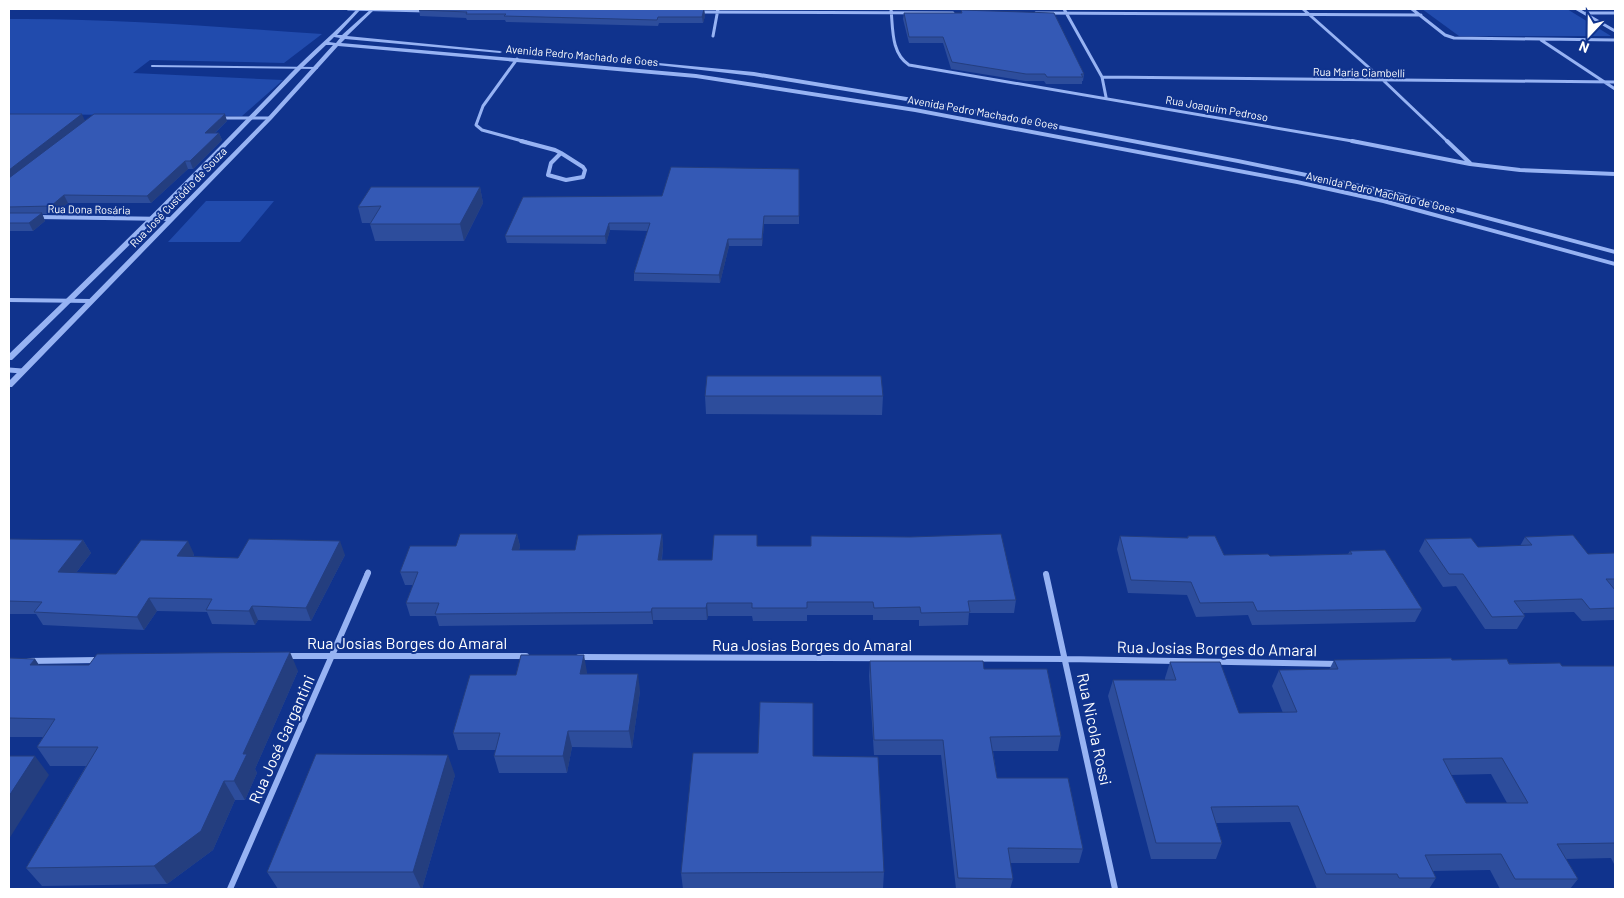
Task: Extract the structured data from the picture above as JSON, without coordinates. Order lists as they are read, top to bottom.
{
  "streets": {
    "street": [
      "Avenida Pedro Machado de Goes",
      "Rua Maria Ciambelli",
      "Rua Joaquim Pedroso",
      "Rua José Custódio de Souza",
      "Rua Dona Rosária",
      "Rua Josias Borges do Amaral",
      "Rua Nicola Rossi",
      "Rua José Gargantini"
    ]
  },
  "crossings": [
    ["Avenida Pedro Machado de Goes", "Rua José Custódio de Souza"],
    ["Rua José Custódio de Souza", "Rua Dona Rosária"],
    ["Rua Josias Borges do Amaral", "Rua Nicola Rossi"],
    ["Rua Josias Borges do Amaral", "Rua José Gargantini"]
  ],
  "north": "bottom"
}
